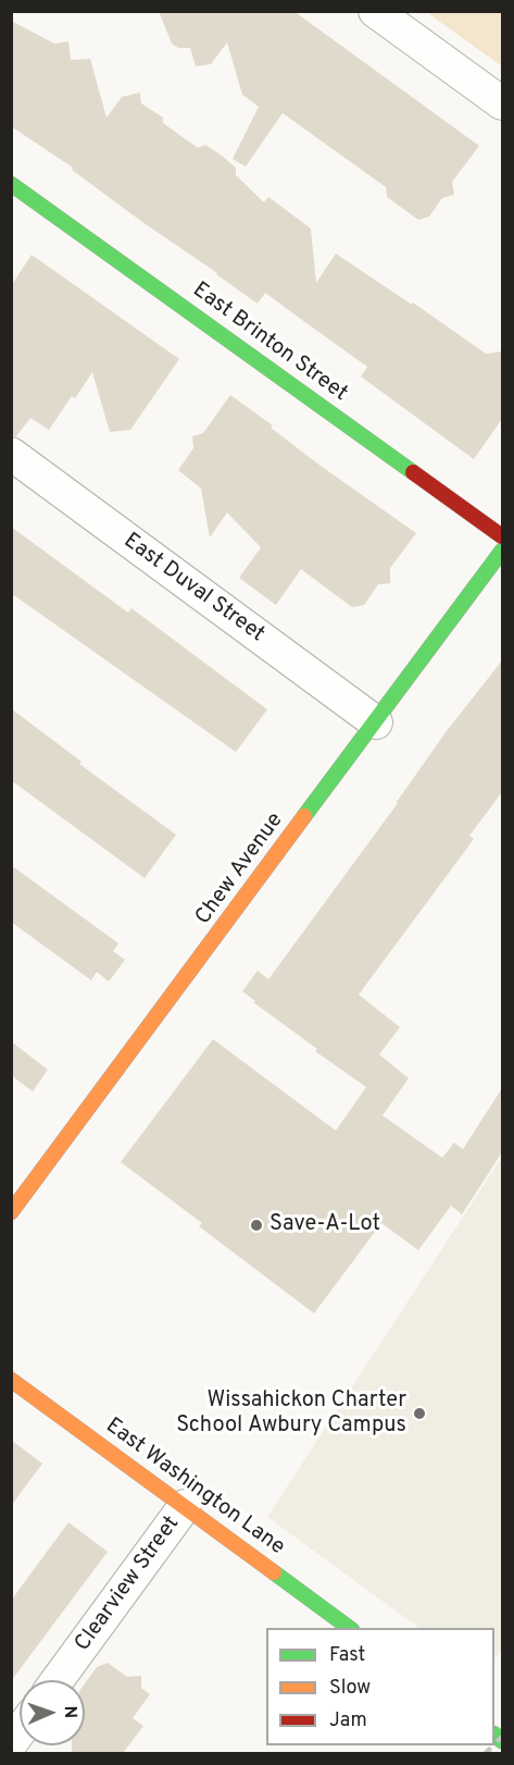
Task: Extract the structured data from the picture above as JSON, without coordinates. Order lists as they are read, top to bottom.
{
  "streets": {
    "street": [
      "East Brinton Street",
      "East Duval Street",
      "Chew Avenue",
      "East Washington Lane",
      "Clearview Street"
    ]
  },
  "crossings": [
    ["East Duval Street", "Chew Avenue"],
    ["East Washington Lane", "Clearview Street"]
  ],
  "places": ["Save-A-Lot", "Wissahickon Charter School Awbury Campus"],
  "legend": ["Fast", "Slow", "Jam"],
  "north": "right"
}
